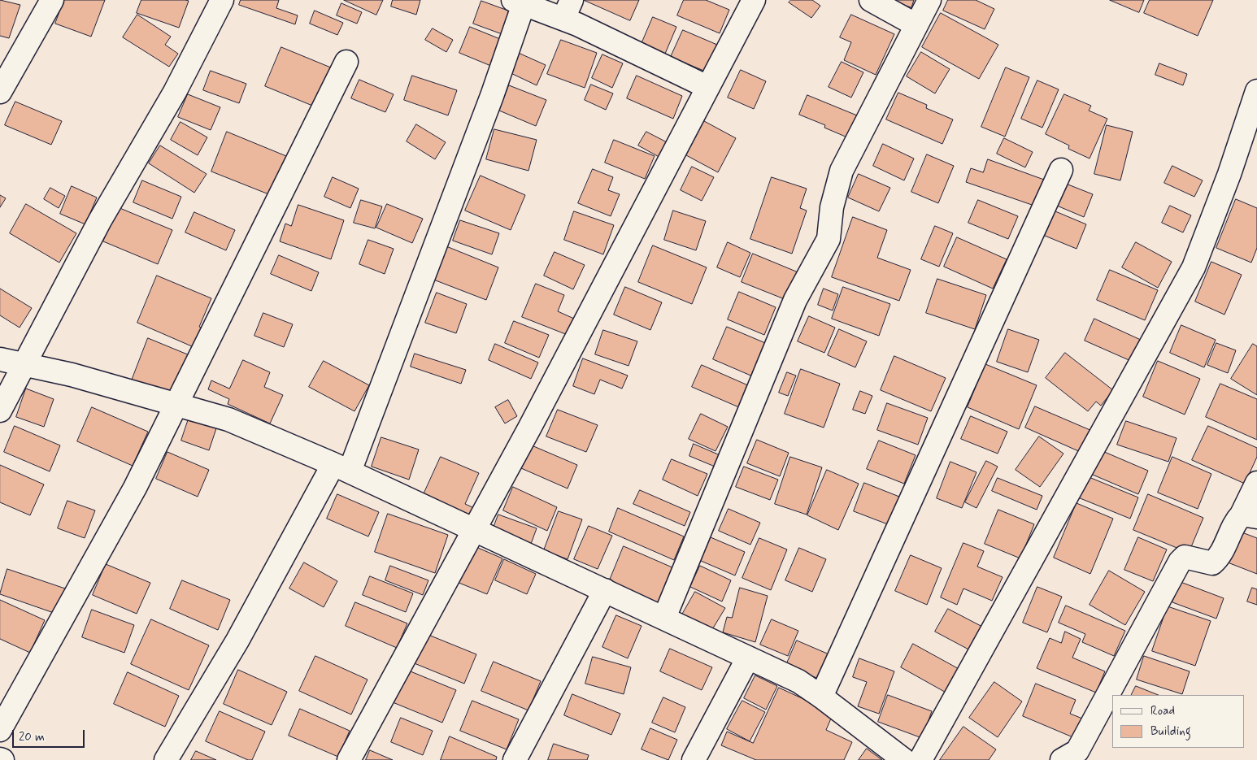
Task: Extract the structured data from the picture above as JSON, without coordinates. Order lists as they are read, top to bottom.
{
  "legend": ["Road", "Building"],
  "scale_bar": "20 m"
}
